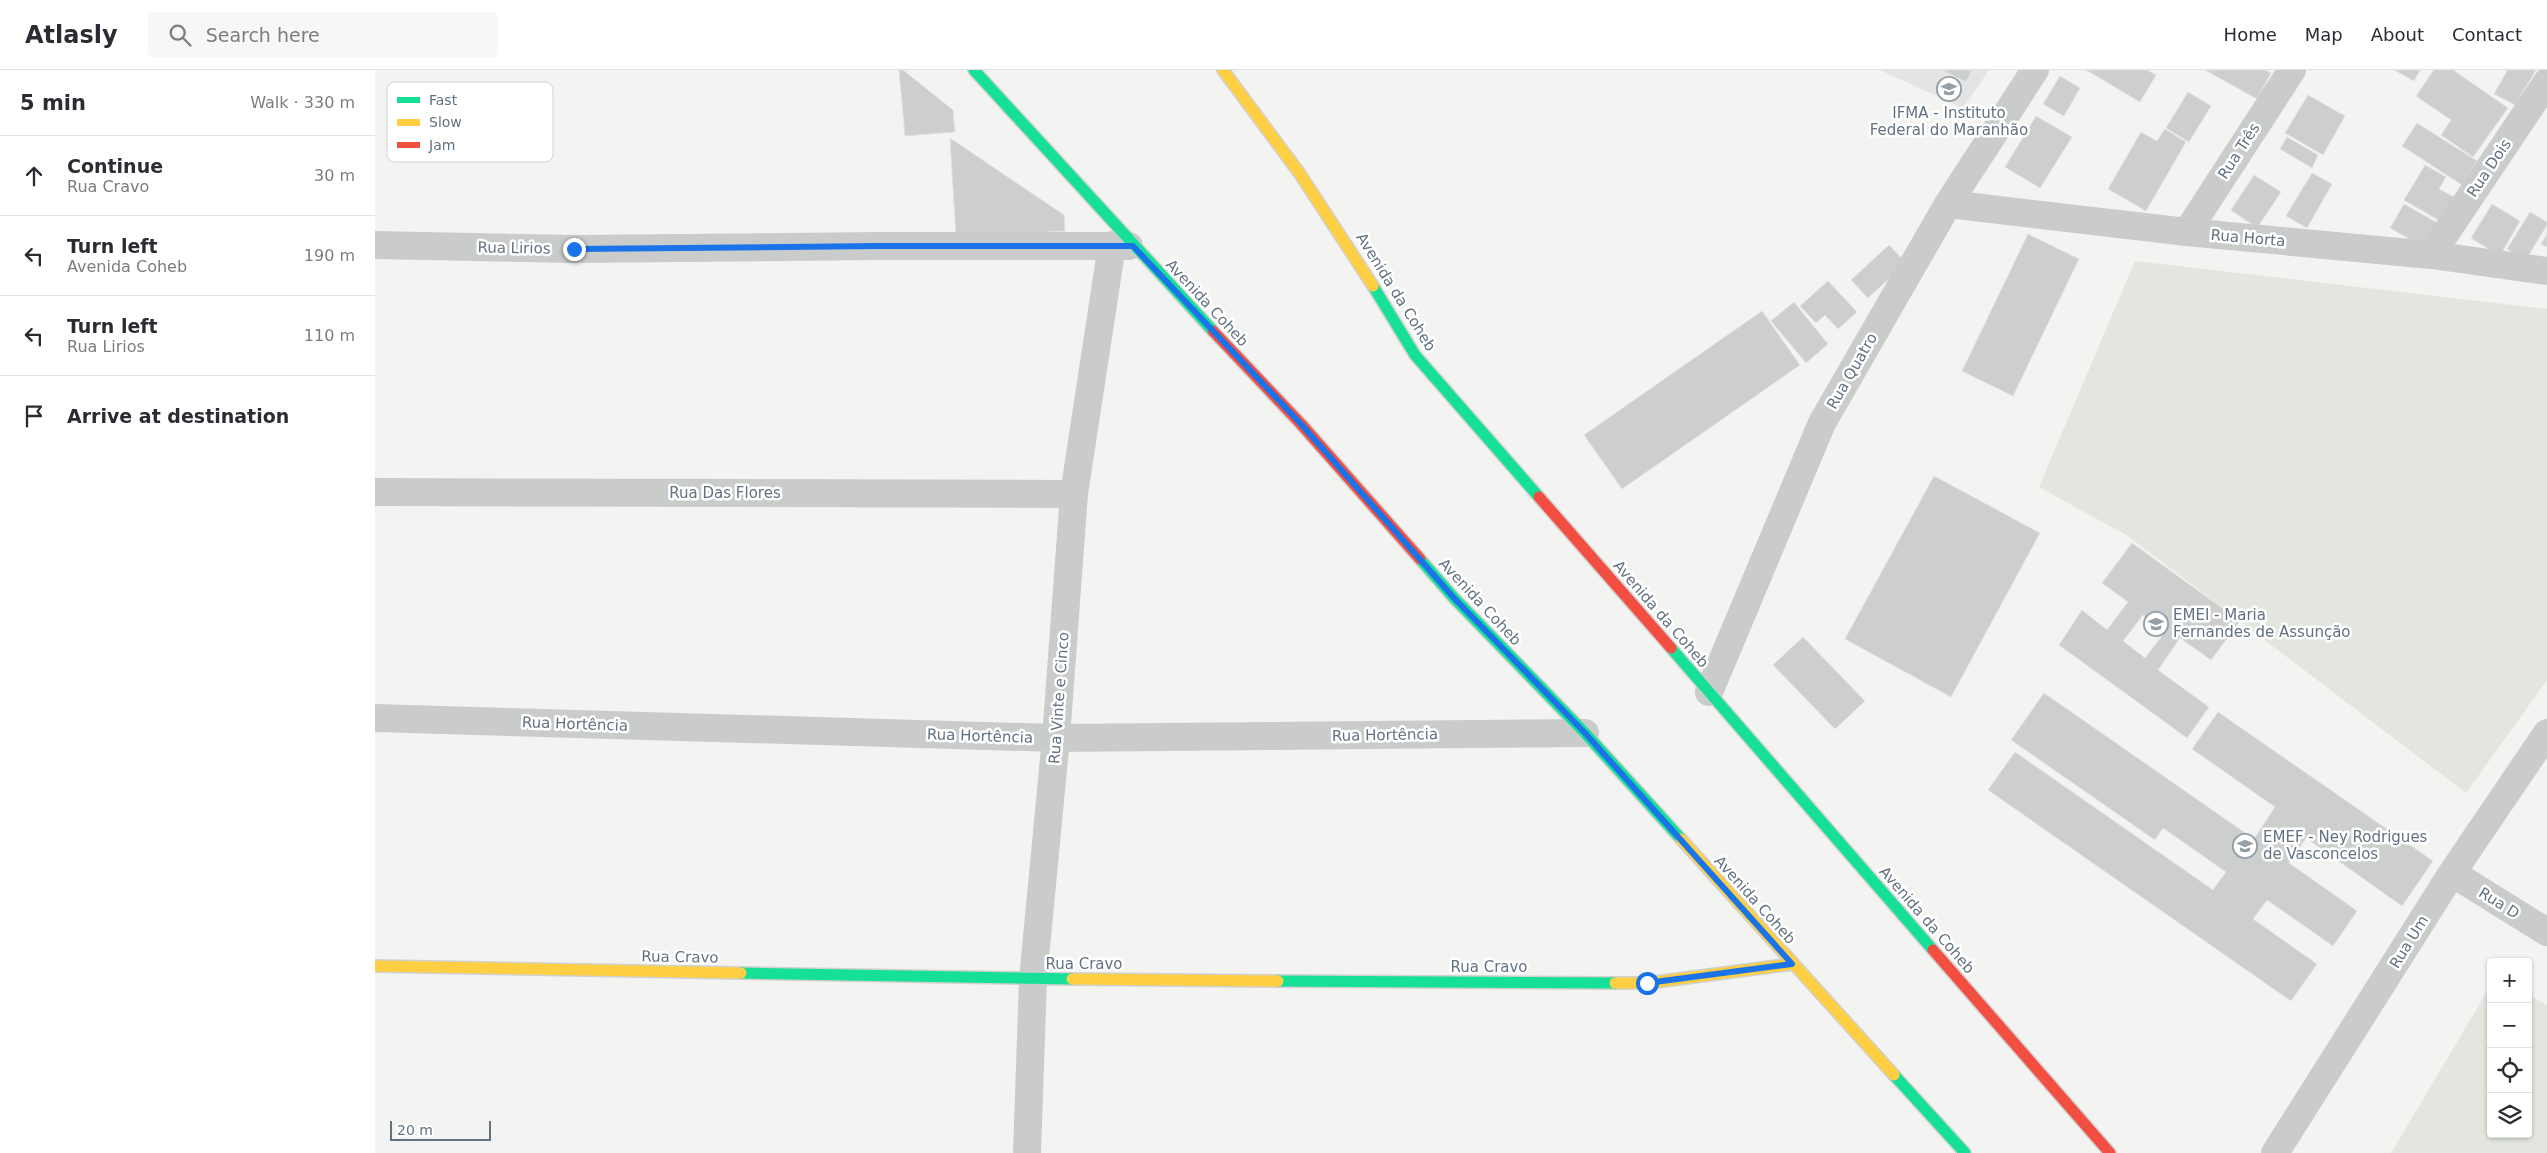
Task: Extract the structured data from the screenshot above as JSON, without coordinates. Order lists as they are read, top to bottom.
{
  "streets": {
    "main road": ["Avenida da Coheb", "Avenida Coheb", "Rua Cravo"],
    "street": [
      "Rua Três",
      "Rua Dois",
      "Rua Horta",
      "Rua Lirios",
      "Rua Quatro",
      "Rua Das Flores",
      "Rua Vinte e Cinco",
      "Rua Hortência",
      "Rua D",
      "Rua Um"
    ]
  },
  "crossings": [
    ["Rua Três", "Rua Horta"],
    ["Rua Dois", "Rua Horta"],
    ["Rua Horta", "Rua Quatro"],
    ["Rua Lirios", "Avenida Coheb"],
    ["Rua Lirios", "Rua Vinte e Cinco"],
    ["Avenida da Coheb", "Rua Quatro"],
    ["Avenida Coheb", "Rua Vinte e Cinco"],
    ["Avenida Coheb", "Rua Hortência"],
    ["Avenida Coheb", "Rua Cravo"],
    ["Rua Das Flores", "Rua Vinte e Cinco"],
    ["Rua Vinte e Cinco", "Rua Hortência"],
    ["Rua Vinte e Cinco", "Rua Cravo"],
    ["Rua D", "Rua Um"]
  ],
  "places": {
    "school or university": ["IFMA - Instituto Federal do Maranhão", "EMEI - Maria Fernandes de Assunção", "EMEF - Ney Rodrigues de Vasconcelos"]
  },
  "legend": ["Fast", "Slow", "Jam"],
  "scale_bar": "20 m",
  "page": {
    "header": "Atlasly",
    "search": "Search here",
    "nav": [
      "Home",
      "Map",
      "About",
      "Contact"
    ],
    "heading": ["5 min", "Walk · 330 m"],
    "list": [
      ["Continue", "Rua Cravo", "30 m"],
      ["Turn left", "Avenida Coheb", "190 m"],
      ["Turn left", "Rua Lirios", "110 m"],
      "Arrive at destination"
    ],
    "map_buttons": ["+", "−"],
    "scale": "20 m"
  }
}
